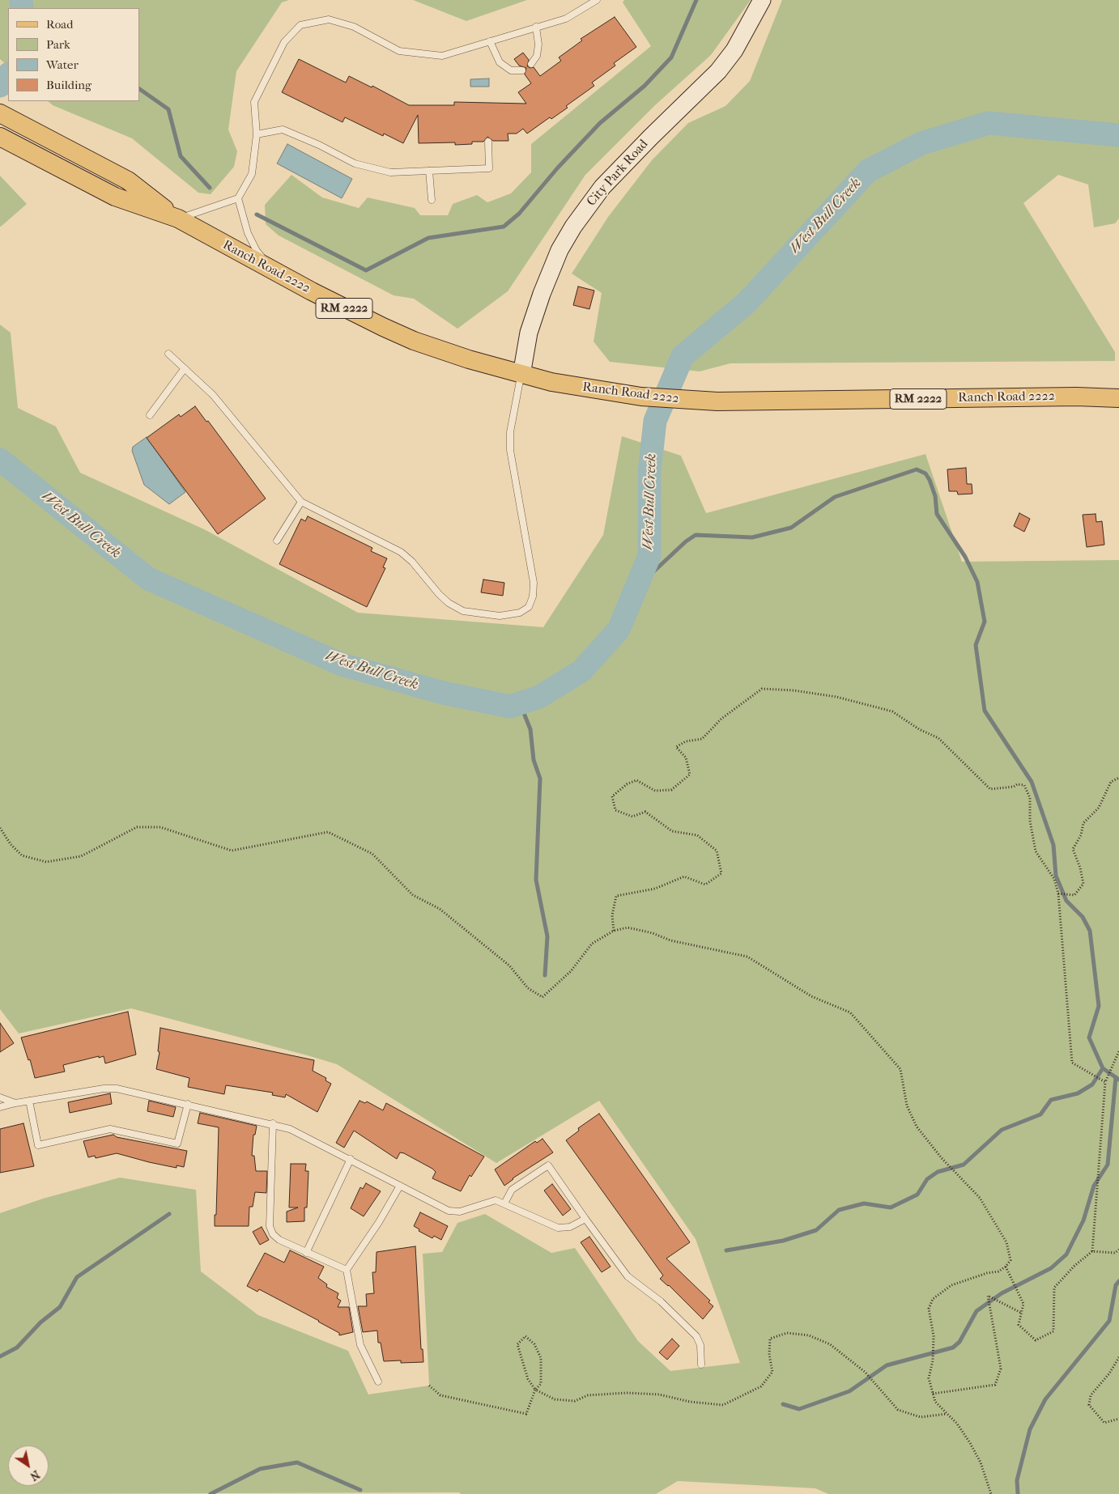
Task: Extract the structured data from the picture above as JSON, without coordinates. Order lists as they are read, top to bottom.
{
  "streets": {
    "main road": ["Ranch Road 2222", "RM 2222"],
    "street": ["City Park Road"]
  },
  "crossings": [
    ["City Park Road", "Ranch Road 2222"]
  ],
  "water": ["West Bull Creek"],
  "legend": [
    "Road",
    "Park",
    "Water",
    "Building"
  ],
  "north": "bottom right"
}
